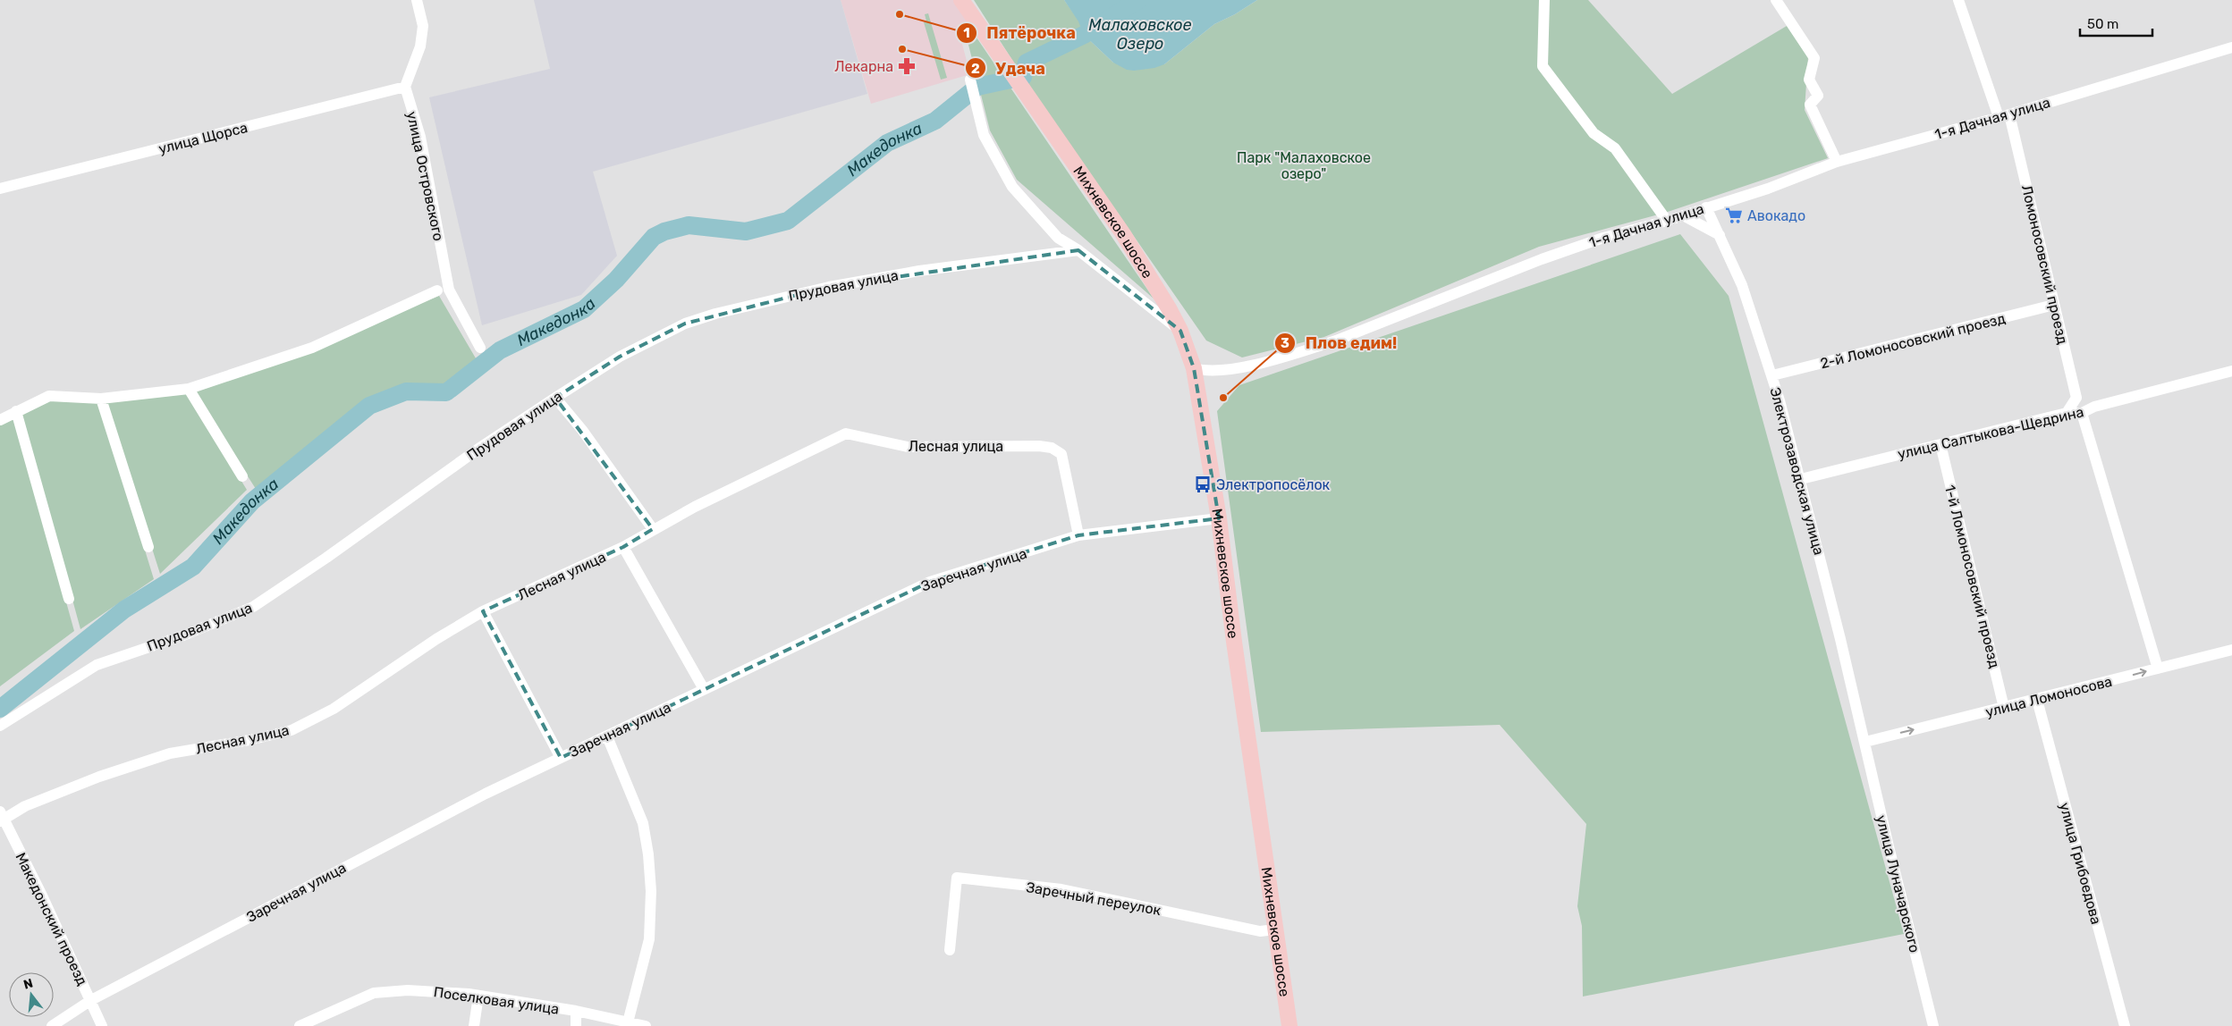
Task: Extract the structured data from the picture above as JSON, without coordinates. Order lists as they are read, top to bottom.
{
  "streets": {
    "main road": ["Михневское шоссе"],
    "street": [
      "1-я Дачная улица",
      "улица Щорса",
      "улица Островского",
      "Ломоносовский проезд",
      "Прудовая улица",
      "2-й Ломоносовский проезд",
      "улица Салтыкова-Щедрина",
      "Лесная улица",
      "Электрозаводская улица",
      "Заречная улица",
      "1-й Ломоносовский проезд",
      "улица Ломоносова",
      "улица Грибоедова",
      "улица Луначарского",
      "Заречный переулок",
      "Македонский проезд",
      "Поселковая улица"
    ]
  },
  "crossings": [
    ["1-я Дачная улица", "Михневское шоссе"],
    ["1-я Дачная улица", "Ломоносовский проезд"],
    ["1-я Дачная улица", "Электрозаводская улица"],
    ["улица Щорса", "улица Островского"],
    ["Михневское шоссе", "Заречная улица"],
    ["Михневское шоссе", "Заречный переулок"],
    ["Ломоносовский проезд", "2-й Ломоносовский проезд"],
    ["2-й Ломоносовский проезд", "Электрозаводская улица"],
    ["улица Салтыкова-Щедрина", "Электрозаводская улица"],
    ["улица Салтыкова-Щедрина", "1-й Ломоносовский проезд"],
    ["Лесная улица", "Заречная улица"],
    ["Лесная улица", "Македонский проезд"],
    ["Электрозаводская улица", "улица Ломоносова"],
    ["Электрозаводская улица", "улица Луначарского"],
    ["Заречная улица", "Македонский проезд"],
    ["1-й Ломоносовский проезд", "улица Ломоносова"],
    ["улица Ломоносова", "улица Грибоедова"],
    ["улица Ломоносова", "улица Луначарского"]
  ],
  "one_way": ["улица Ломоносова"],
  "water": ["Малаховское Озеро", "Македонка"],
  "parks": ["Парк \"Малаховское озеро\""],
  "places": {
    "other": ["Пятёрочка", "Удача", "Плов едим!"],
    "pharmacy": ["Лекарна"],
    "supermarket": ["Авокадо"],
    "bus stop": ["Электропосёлок"]
  },
  "scale_bar": "50 m",
  "north": "top"
}
